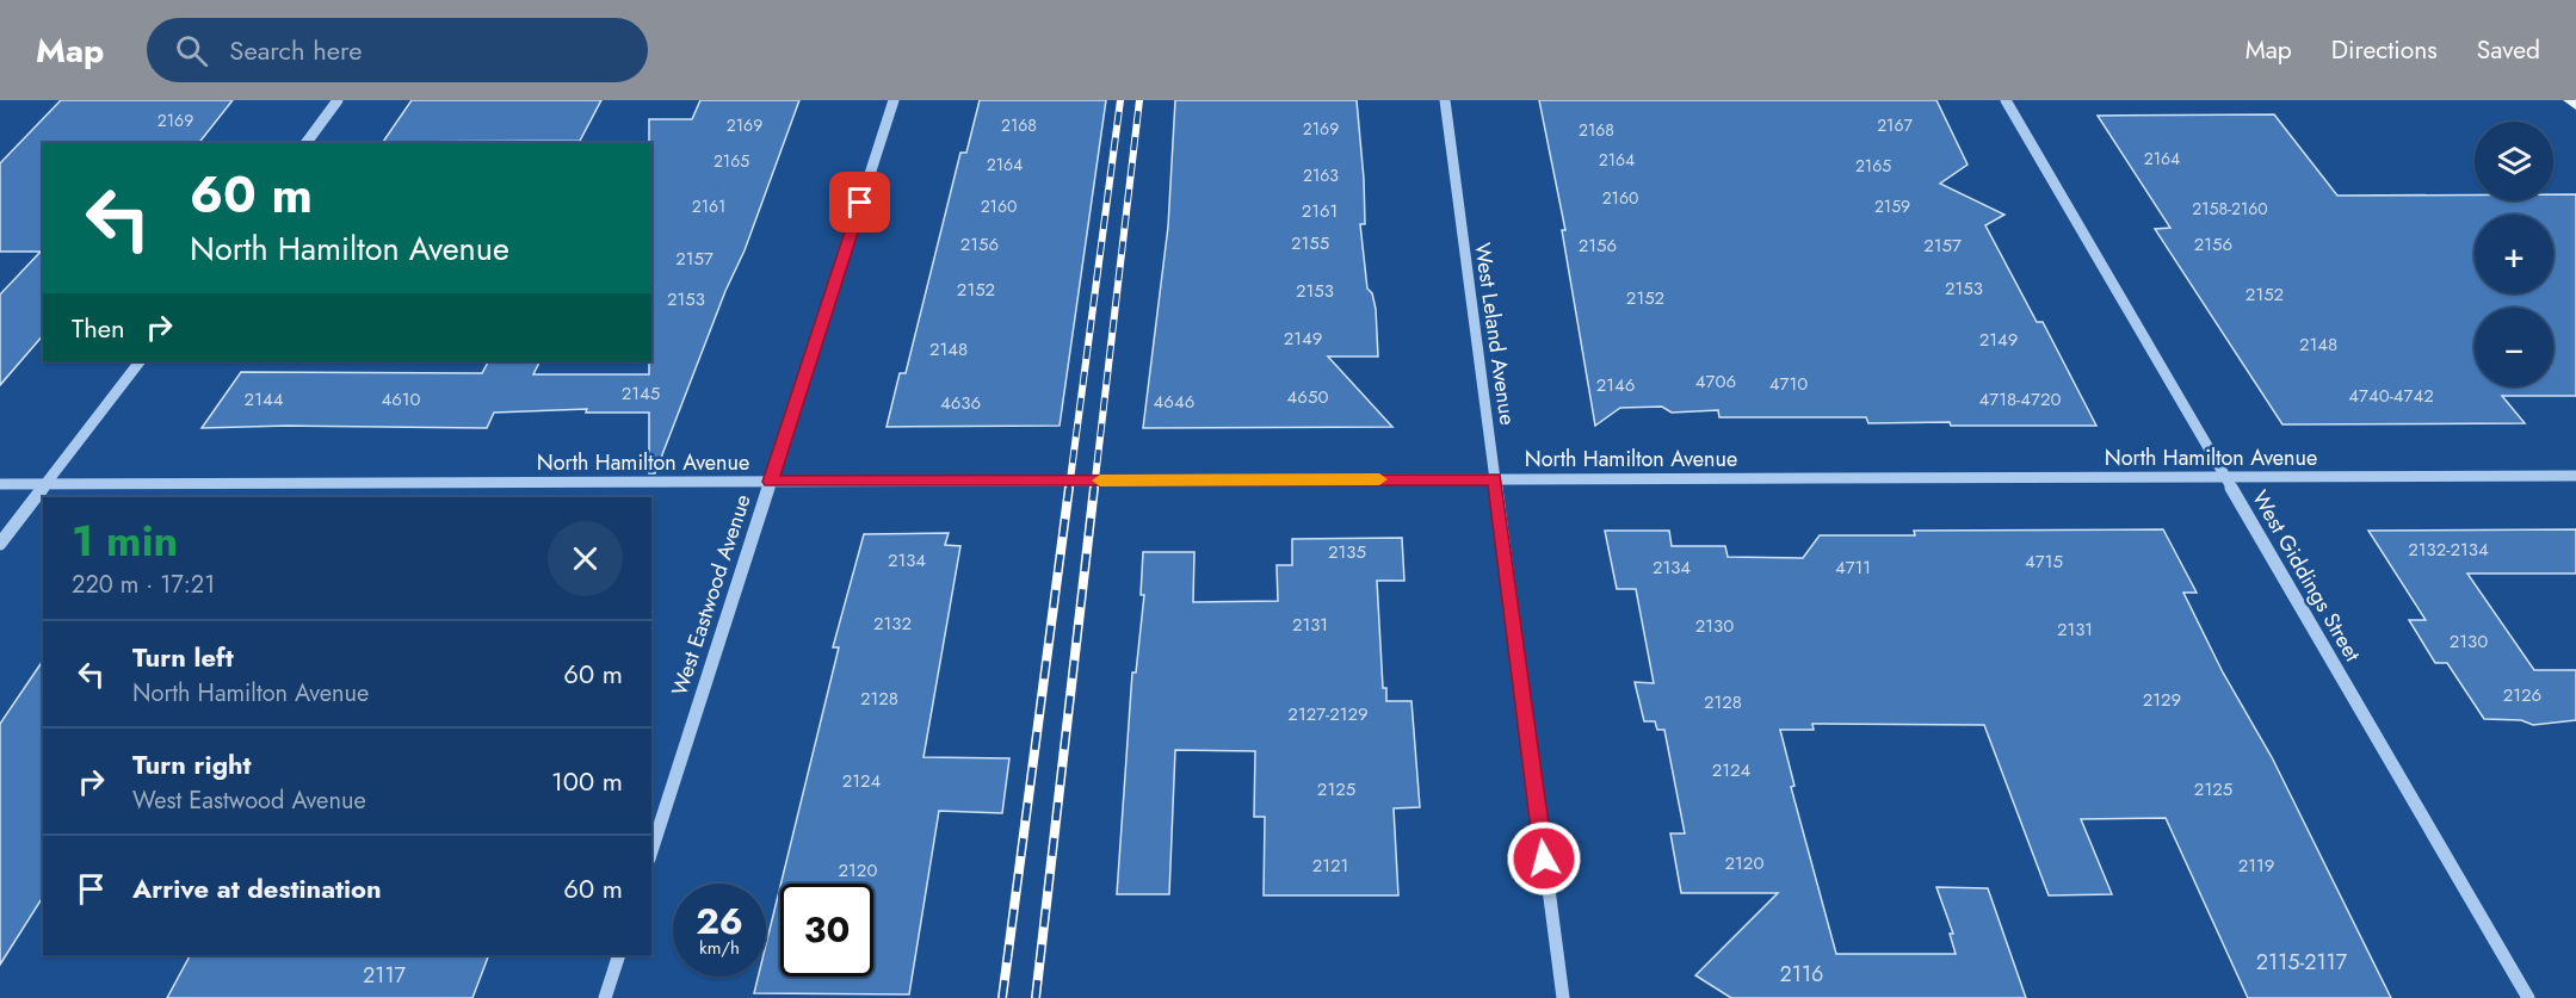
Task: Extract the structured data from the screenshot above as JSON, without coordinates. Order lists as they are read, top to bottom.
{
  "streets": {
    "street": [
      "West Leland Avenue",
      "North Hamilton Avenue",
      "West Giddings Street",
      "West Eastwood Avenue"
    ]
  },
  "crossings": [
    ["West Leland Avenue", "North Hamilton Avenue"],
    ["North Hamilton Avenue", "West Giddings Street"],
    ["North Hamilton Avenue", "West Eastwood Avenue"]
  ],
  "house_numbers": [
    "2169",
    "2169",
    "2168",
    "2167",
    "2169",
    "2168",
    "2164",
    "2164",
    "2165",
    "2164",
    "2165",
    "2163",
    "2160",
    "2161",
    "2160",
    "2159",
    "2158-2160",
    "2161",
    "2155",
    "2156",
    "2156",
    "2156",
    "2157",
    "2157",
    "2153",
    "2152",
    "2153",
    "2152",
    "2152",
    "2153",
    "2149",
    "2149",
    "2148",
    "2148",
    "4706",
    "4710",
    "2146",
    "2145",
    "4740-4742",
    "4650",
    "2144",
    "4610",
    "4718-4720",
    "4646",
    "4636",
    "2132-2134",
    "2135",
    "2134",
    "4715",
    "2134",
    "4711",
    "2132",
    "2131",
    "2130",
    "2131",
    "2130",
    "2126",
    "2128",
    "2129",
    "2128",
    "2127-2129",
    "2124",
    "2124",
    "2125",
    "2125",
    "2120",
    "2121",
    "2119",
    "2120",
    "2115-2117",
    "2116",
    "2117"
  ],
  "page": {
    "header": "Map",
    "search": "Search here",
    "nav": ["Map", "Directions", "Saved"],
    "map_buttons": ["+", "−"],
    "turn": ["60 m", "North Hamilton Avenue"],
    "then": "Then",
    "heading": ["1 min", "220 m · 17:21"],
    "list": [
      {
        "name": "Turn left",
        "note": "North Hamilton Avenue",
        "value": "60 m"
      },
      {
        "name": "Turn right",
        "note": "West Eastwood Avenue",
        "value": "100 m"
      },
      {
        "name": "Arrive at destination",
        "value": "60 m"
      }
    ],
    "speed": "26 km/h",
    "limit": "30"
  }
}
